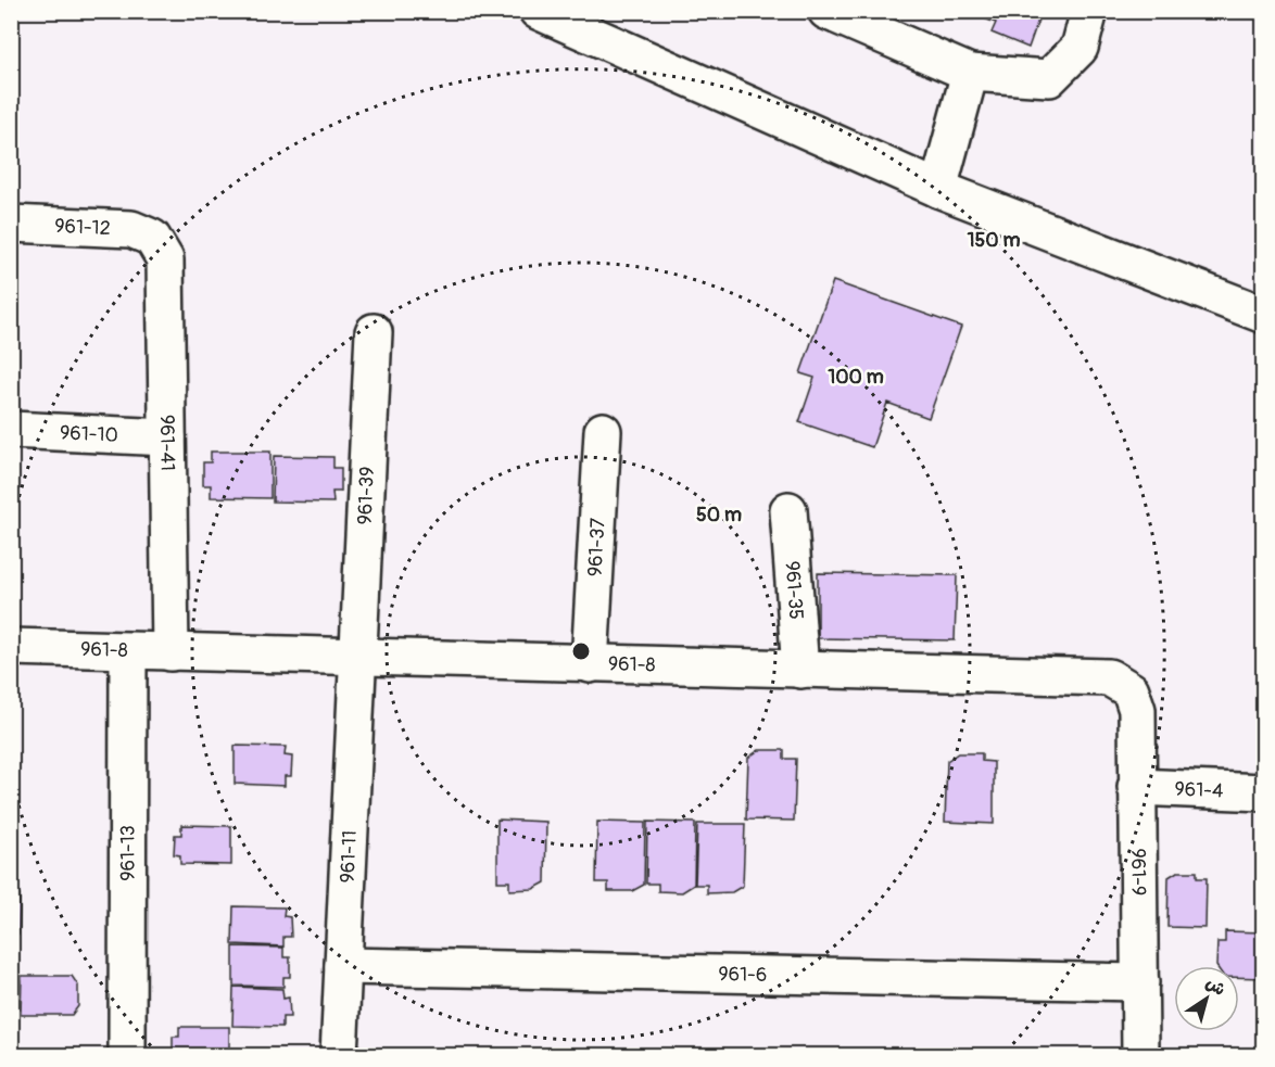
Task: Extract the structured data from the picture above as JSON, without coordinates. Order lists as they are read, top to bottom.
{
  "streets": {
    "street": [
      "961-12",
      "961-10",
      "961-41",
      "961-39",
      "961-37",
      "961-35",
      "961-8",
      "961-4",
      "961-13",
      "961-11",
      "961-9",
      "961-6"
    ]
  },
  "crossings": [
    ["961-12", "961-41"],
    ["961-10", "961-41"],
    ["961-41", "961-8"],
    ["961-39", "961-8"],
    ["961-39", "961-11"],
    ["961-37", "961-8"],
    ["961-35", "961-8"],
    ["961-8", "961-13"],
    ["961-8", "961-11"],
    ["961-8", "961-9"],
    ["961-4", "961-9"],
    ["961-11", "961-6"],
    ["961-9", "961-6"]
  ],
  "north": "top right",
  "rings": ["150 m", "100 m", "50 m"]
}
